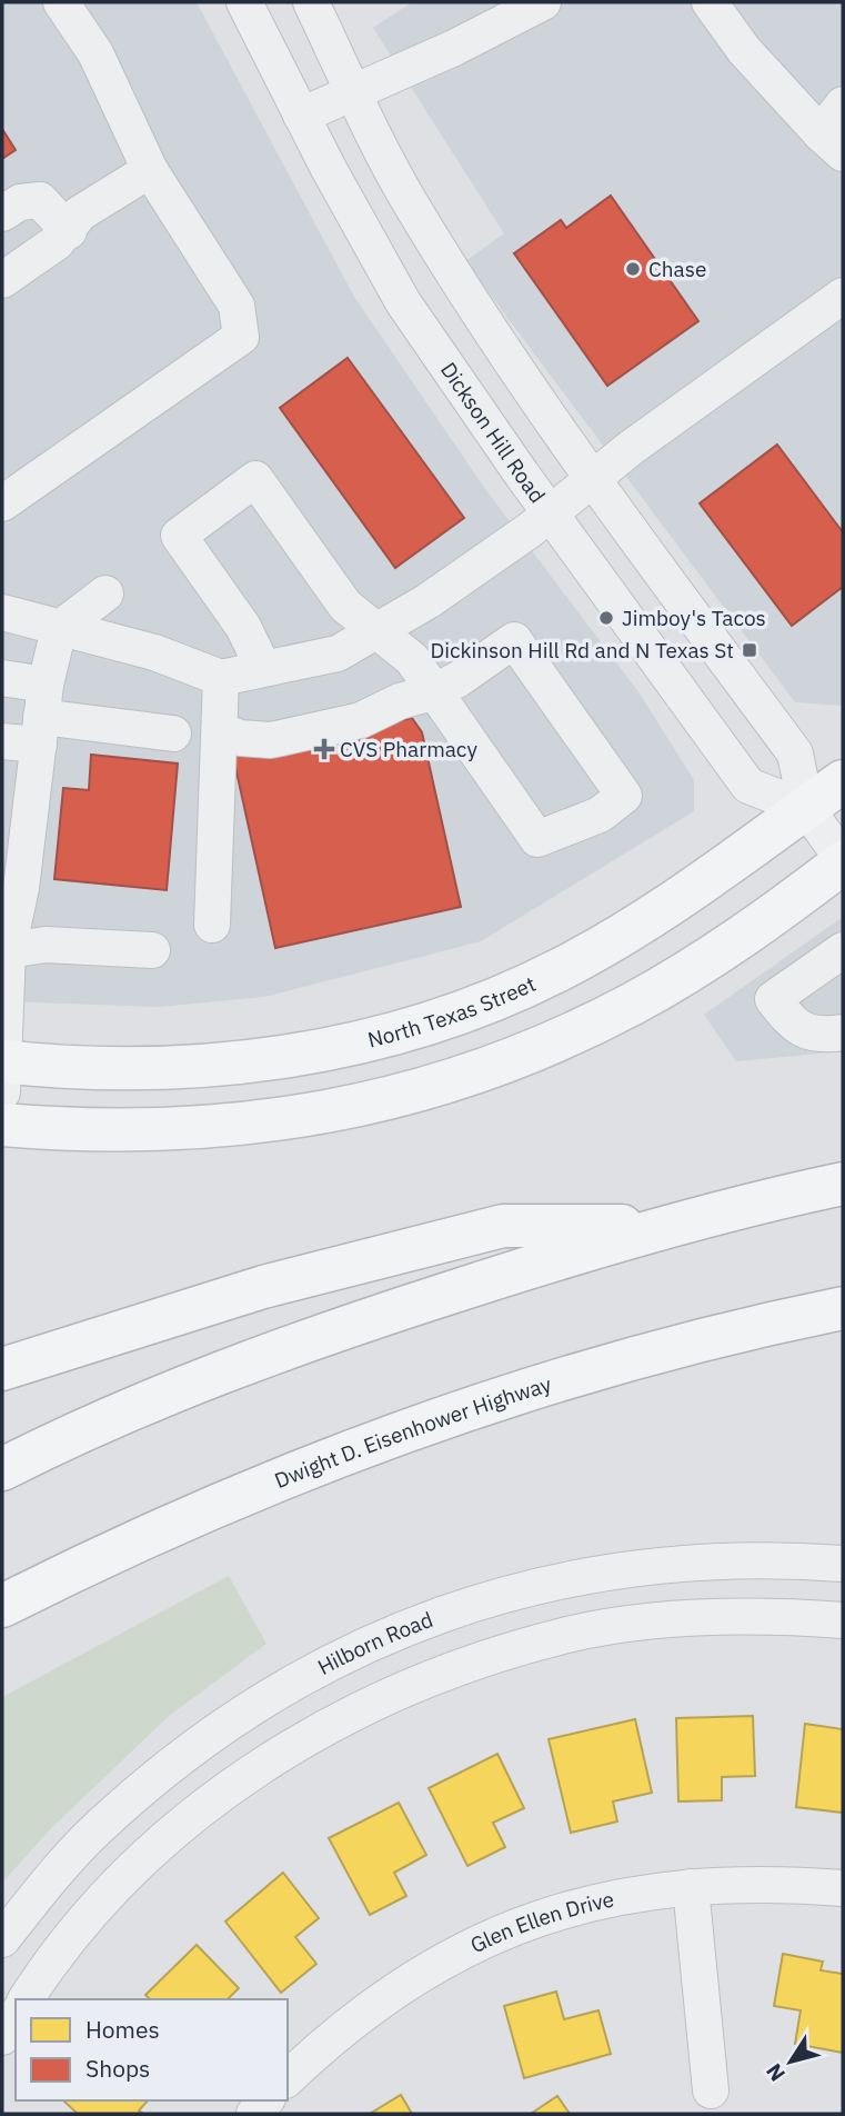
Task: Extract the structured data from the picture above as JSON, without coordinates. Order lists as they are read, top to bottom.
{
  "streets": {
    "main road": ["North Texas Street", "Dwight D. Eisenhower Highway"],
    "street": ["Dickson Hill Road", "Hilborn Road", "Glen Ellen Drive"]
  },
  "crossings": [
    ["Dickson Hill Road", "North Texas Street"]
  ],
  "places": {
    "other": ["Chase", "Jimboy's Tacos"],
    "transit": ["Dickinson Hill Rd and N Texas St"],
    "health": ["CVS Pharmacy"]
  },
  "legend": ["Homes", "Shops"],
  "north": "bottom left"
}
